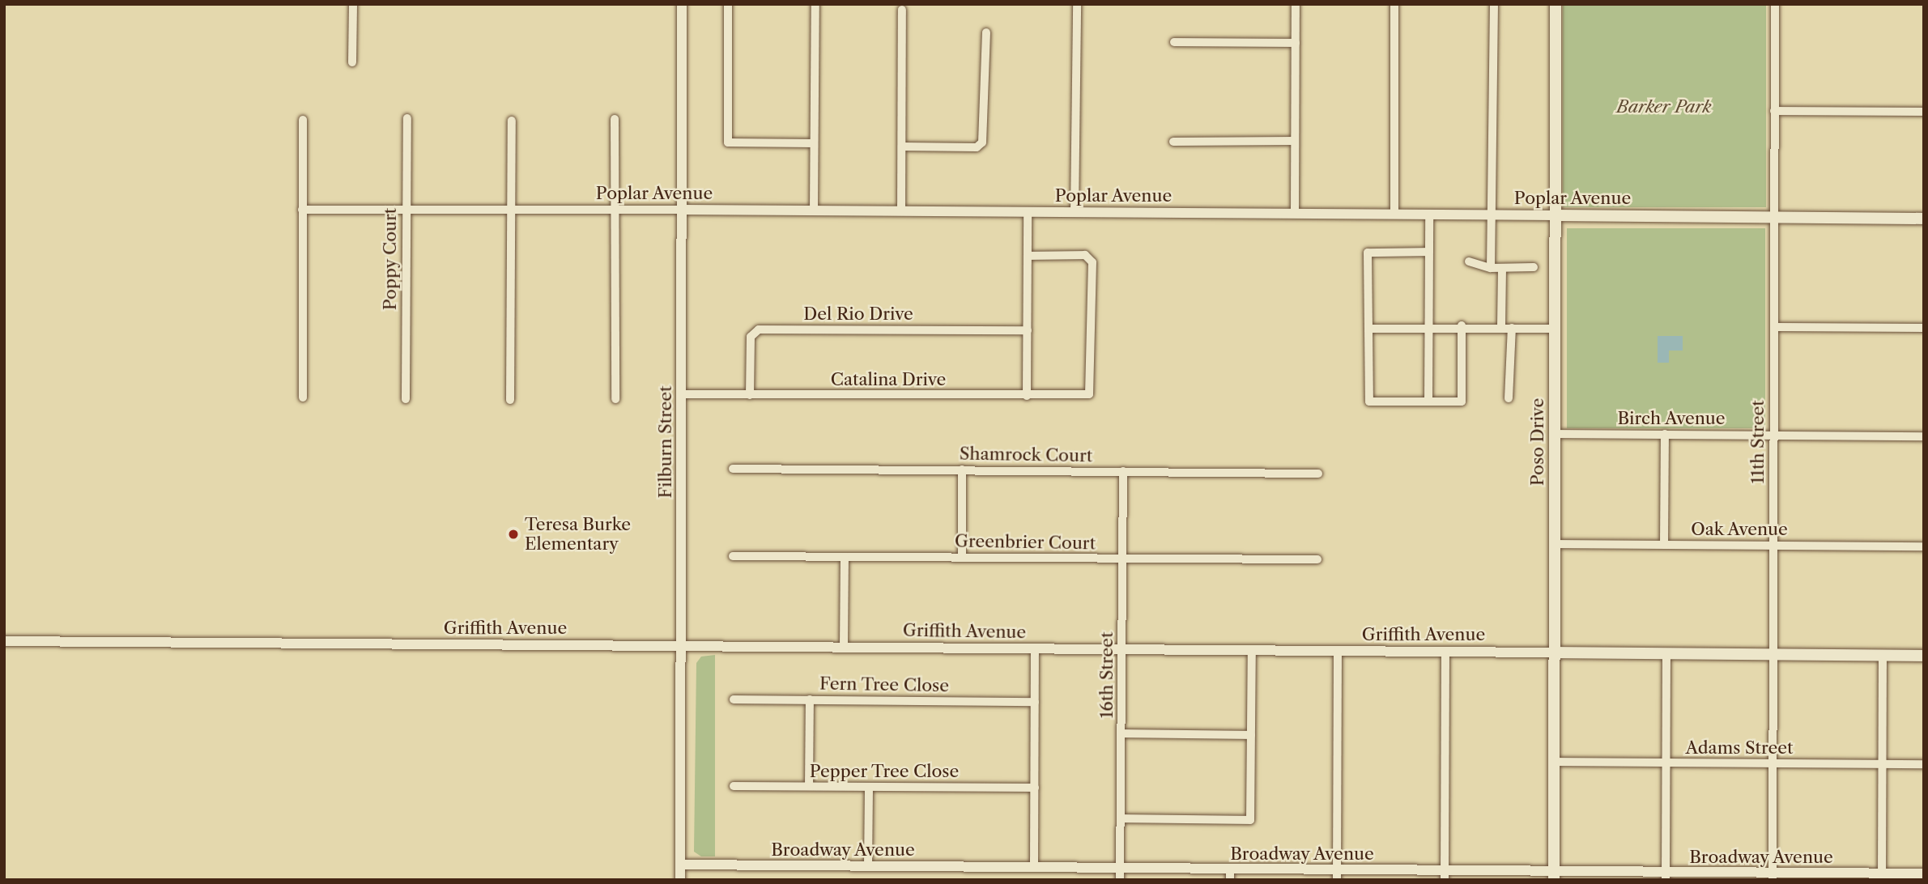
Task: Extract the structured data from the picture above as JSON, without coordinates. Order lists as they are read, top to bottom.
{
  "streets": {
    "main road": ["Poplar Avenue", "Poso Drive", "Griffith Avenue"],
    "street": [
      "Poppy Court",
      "Del Rio Drive",
      "Catalina Drive",
      "Birch Avenue",
      "Filburn Street",
      "11th Street",
      "Shamrock Court",
      "Oak Avenue",
      "Greenbrier Court",
      "16th Street",
      "Fern Tree Close",
      "Adams Street",
      "Pepper Tree Close",
      "Broadway Avenue"
    ]
  },
  "crossings": [
    ["Poplar Avenue", "Poppy Court"],
    ["Poplar Avenue", "Filburn Street"],
    ["Poplar Avenue", "Poso Drive"],
    ["Poplar Avenue", "11th Street"],
    ["Del Rio Drive", "Catalina Drive"],
    ["Catalina Drive", "Filburn Street"],
    ["Birch Avenue", "Poso Drive"],
    ["Birch Avenue", "11th Street"],
    ["Filburn Street", "Griffith Avenue"],
    ["Filburn Street", "Broadway Avenue"],
    ["Poso Drive", "Oak Avenue"],
    ["Poso Drive", "Griffith Avenue"],
    ["Poso Drive", "Adams Street"],
    ["Poso Drive", "Broadway Avenue"],
    ["11th Street", "Oak Avenue"],
    ["11th Street", "Griffith Avenue"],
    ["11th Street", "Adams Street"],
    ["11th Street", "Broadway Avenue"],
    ["Shamrock Court", "16th Street"],
    ["Greenbrier Court", "16th Street"],
    ["Griffith Avenue", "16th Street"],
    ["16th Street", "Broadway Avenue"]
  ],
  "parks": ["Barker Park"],
  "places": ["Teresa Burke Elementary"]
}
